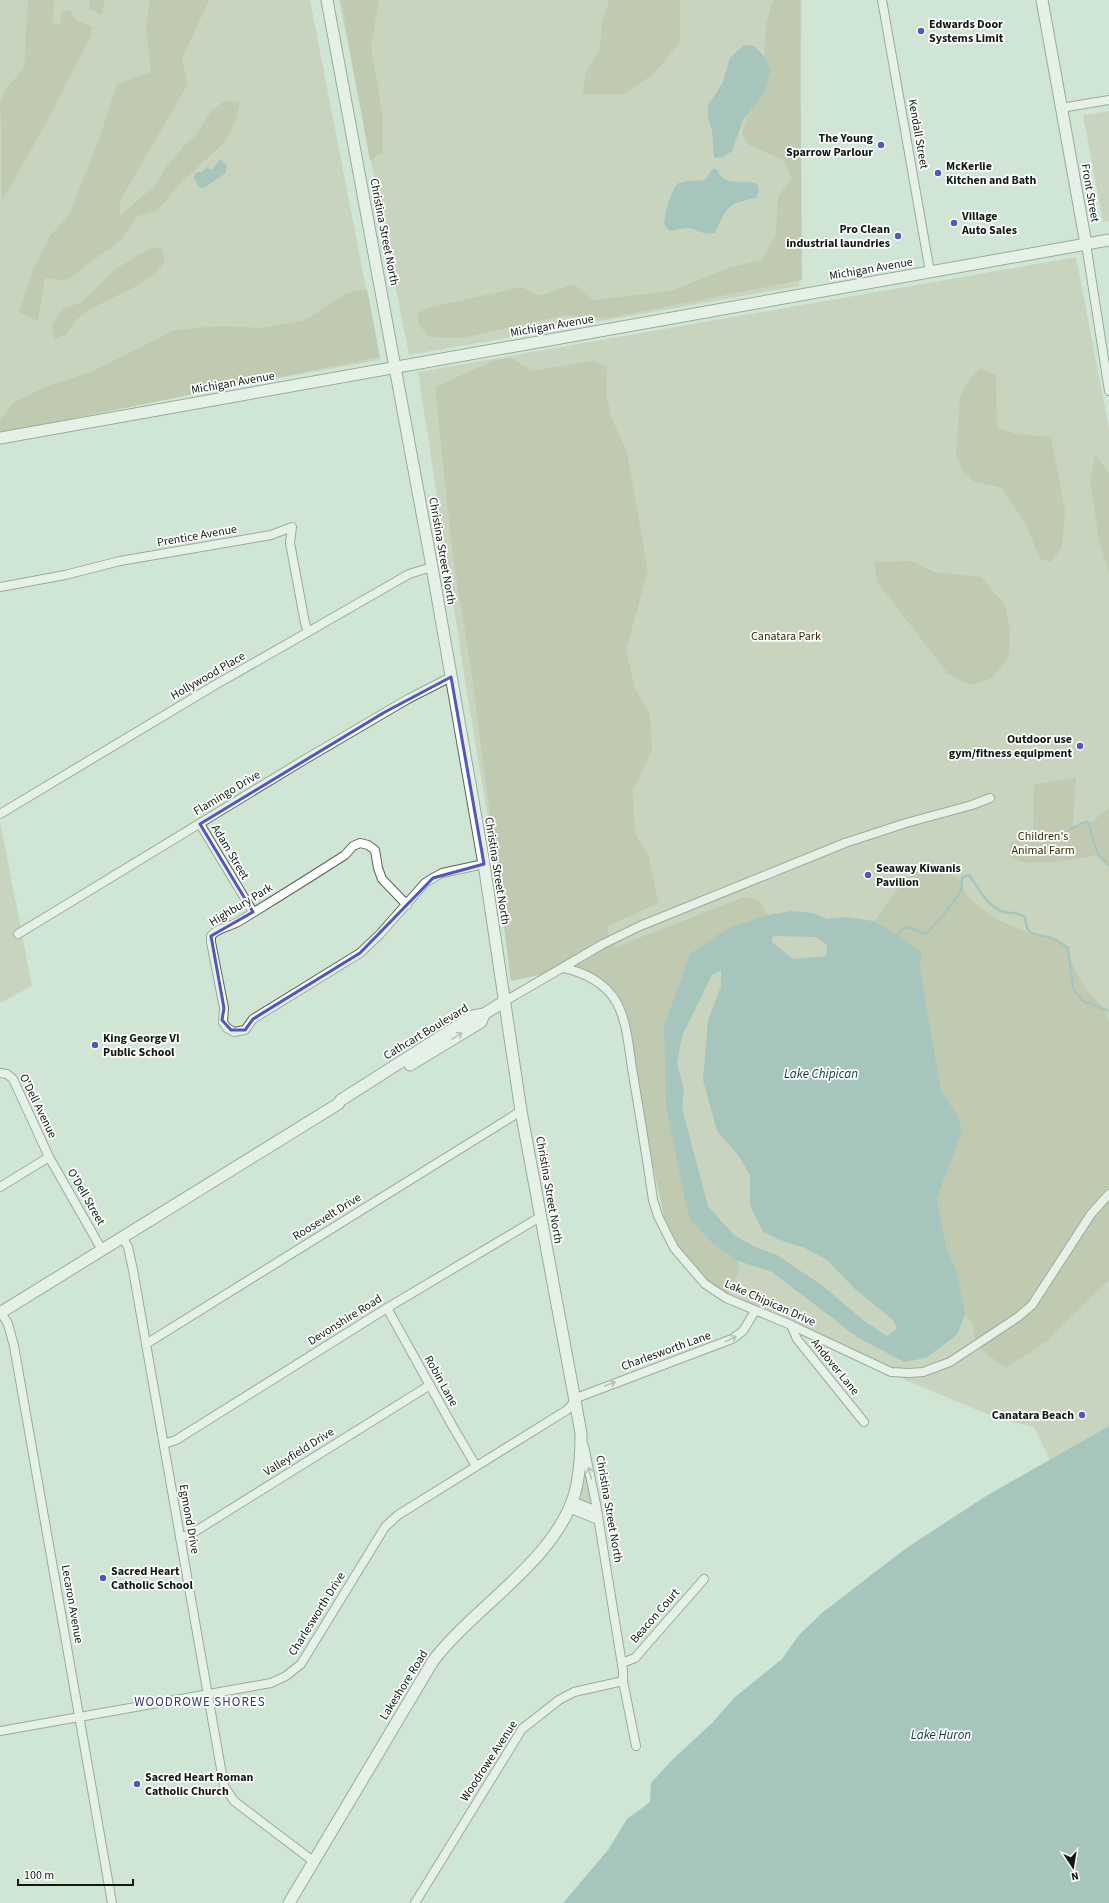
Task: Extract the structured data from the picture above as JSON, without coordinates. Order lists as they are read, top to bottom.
{
  "streets": {
    "main road": [
      "Front Street",
      "Christina Street North",
      "Michigan Avenue",
      "Cathcart Boulevard",
      "Lakeshore Road"
    ],
    "street": [
      "Kendall Street",
      "Prentice Avenue",
      "Hollywood Place",
      "Flamingo Drive",
      "Adam Street",
      "Highbury Park",
      "O'Dell Avenue",
      "O'Dell Street",
      "Roosevelt Drive",
      "Lake Chipican Drive",
      "Devonshire Road",
      "Charlesworth Lane",
      "Andover Lane",
      "Robin Lane",
      "Valleyfield Drive",
      "Egmond Drive",
      "Lecaron Avenue",
      "Charlesworth Drive",
      "Beacon Court",
      "Woodrowe Avenue"
    ]
  },
  "crossings": [
    ["Kendall Street", "Michigan Avenue"],
    ["Front Street", "Michigan Avenue"],
    ["Christina Street North", "Michigan Avenue"],
    ["Christina Street North", "Hollywood Place"],
    ["Christina Street North", "Flamingo Drive"],
    ["Christina Street North", "Highbury Park"],
    ["Christina Street North", "Cathcart Boulevard"],
    ["Christina Street North", "Roosevelt Drive"],
    ["Christina Street North", "Devonshire Road"],
    ["Christina Street North", "Charlesworth Lane"],
    ["Christina Street North", "Charlesworth Drive"],
    ["Christina Street North", "Beacon Court"],
    ["Christina Street North", "Lakeshore Road"],
    ["Christina Street North", "Woodrowe Avenue"],
    ["Prentice Avenue", "Hollywood Place"],
    ["Flamingo Drive", "Adam Street"],
    ["Adam Street", "Highbury Park"],
    ["Cathcart Boulevard", "O'Dell Street"],
    ["Cathcart Boulevard", "Egmond Drive"],
    ["Cathcart Boulevard", "Lecaron Avenue"],
    ["O'Dell Avenue", "O'Dell Street"],
    ["Roosevelt Drive", "Egmond Drive"],
    ["Lake Chipican Drive", "Charlesworth Lane"],
    ["Lake Chipican Drive", "Andover Lane"],
    ["Devonshire Road", "Robin Lane"],
    ["Devonshire Road", "Egmond Drive"],
    ["Charlesworth Lane", "Charlesworth Drive"],
    ["Robin Lane", "Valleyfield Drive"],
    ["Robin Lane", "Charlesworth Drive"],
    ["Valleyfield Drive", "Egmond Drive"],
    ["Egmond Drive", "Charlesworth Drive"],
    ["Egmond Drive", "Lakeshore Road"],
    ["Lecaron Avenue", "Charlesworth Drive"]
  ],
  "one_way": ["Charlesworth Lane"],
  "districts": ["WOODROWE SHORES"],
  "water": ["Lake Chipican", "Lake Huron"],
  "parks": ["Canatara Park", "Children's Animal Farm"],
  "places": [
    "Edwards Door Systems Limit",
    "The Young Sparrow Parlour",
    "McKerlie Kitchen and Bath",
    "Village Auto Sales",
    "Pro Clean industrial laundries",
    "Outdoor use gym/fitness equipment",
    "Seaway Kiwanis Pavilion",
    "King George VI Public School",
    "Canatara Beach",
    "Sacred Heart Catholic School",
    "Sacred Heart Roman Catholic Church"
  ],
  "scale_bar": "100 m",
  "north": "bottom"
}
